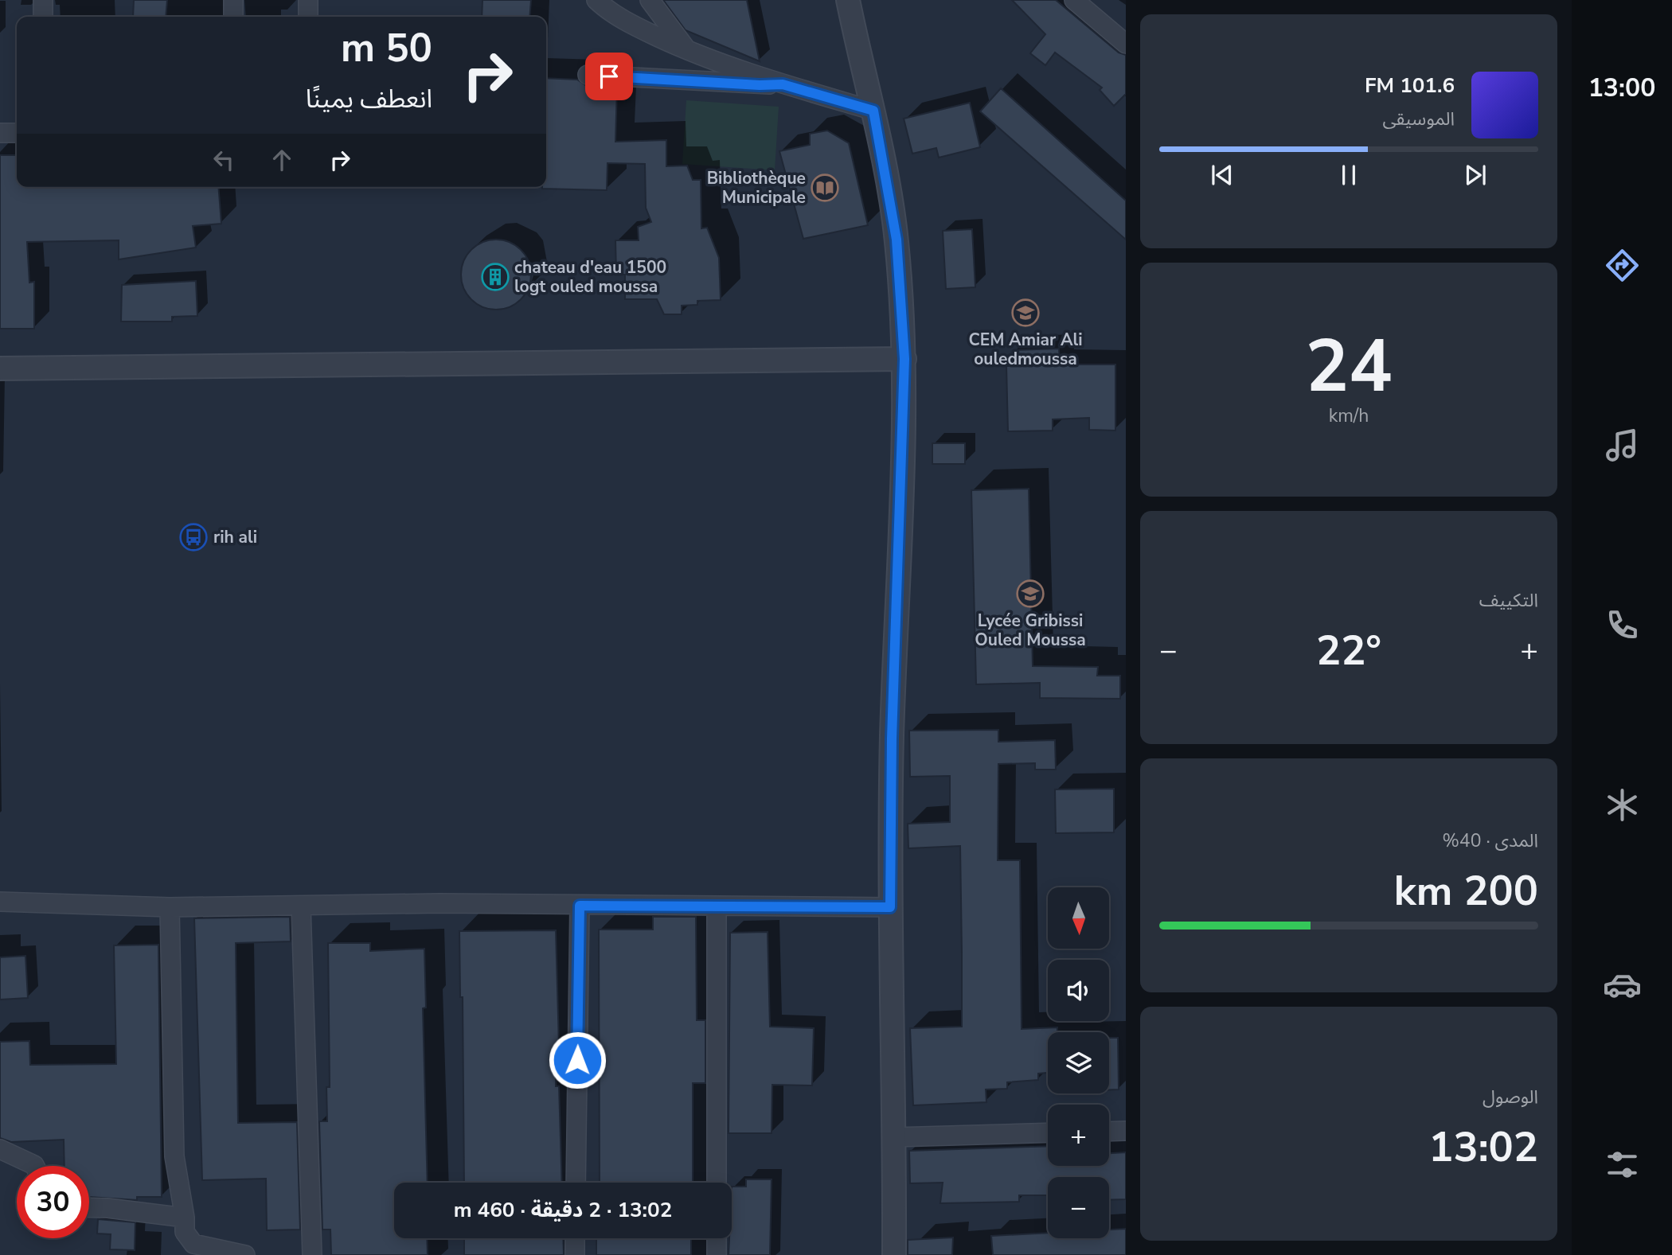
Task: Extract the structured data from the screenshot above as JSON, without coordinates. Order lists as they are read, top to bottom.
{
  "places": {
    "library": ["Bibliothèque Municipale"],
    "building": ["chateau d'eau 1500 logt ouled moussa"],
    "school or university": ["CEM Amiar Ali ouledmoussa", "Lycée Gribissi Ouled Moussa"],
    "bus stop": ["rih ali"]
  },
  "north": "bottom",
  "page": {
    "tabs": "13:00",
    "turn": ["50 m", "انعطف يمينًا"],
    "song": ["101.6 FM", "الموسيقى"],
    "tile": [
      ["24", "km/h"],
      "التكييف",
      ["المدى · 40%", "200 km"],
      ["الوصول", "13:02"]
    ],
    "heat": ["−", "22°", "+"],
    "map_buttons": ["+", "−"],
    "limit": "30",
    "trip": "13:02 · 2 دقيقة · 460 m"
  }
}
